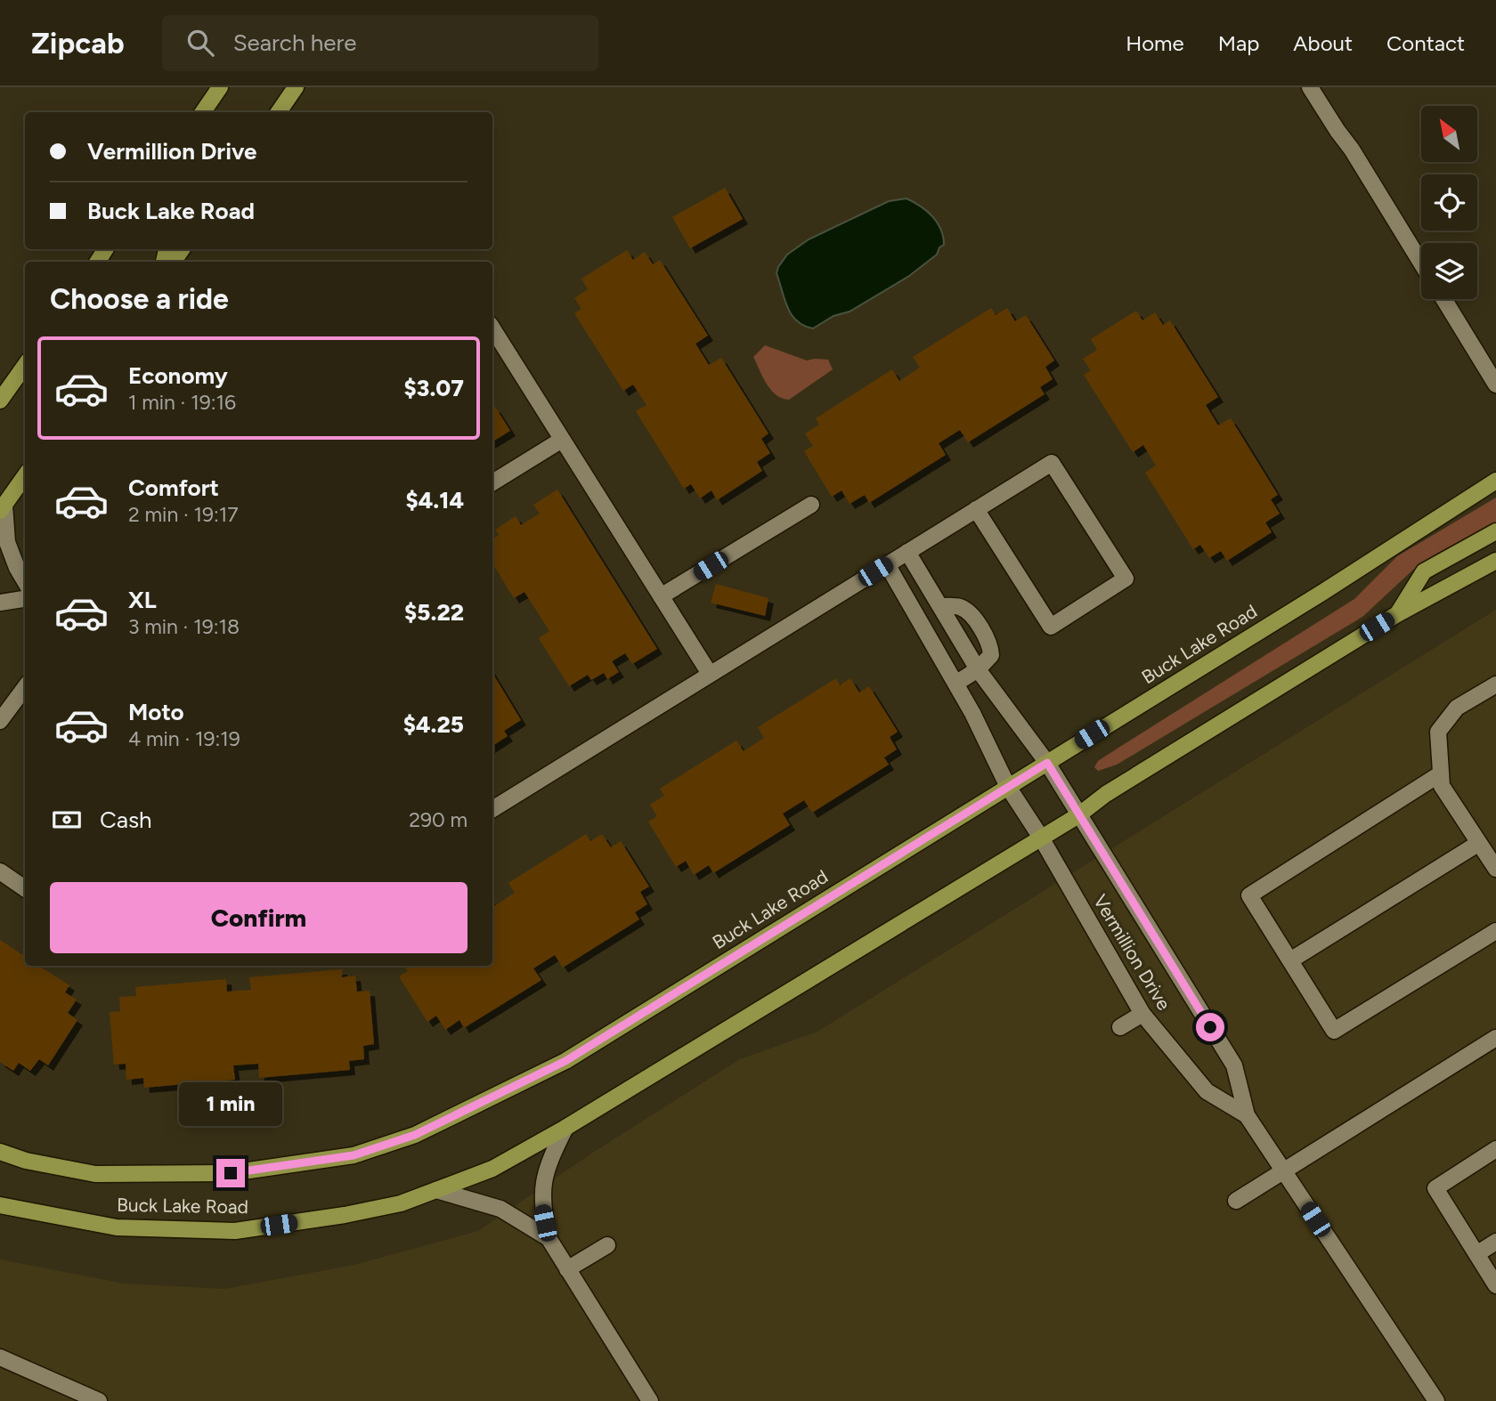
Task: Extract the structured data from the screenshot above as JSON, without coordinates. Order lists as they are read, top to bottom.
{
  "streets": {
    "main road": ["Buck Lake Road"],
    "street": ["Vermillion Drive"]
  },
  "crossings": [
    ["Buck Lake Road", "Vermillion Drive"]
  ],
  "north": "top left",
  "page": {
    "header": "Zipcab",
    "search": "Search here",
    "nav": [
      "Home",
      "Map",
      "About",
      "Contact"
    ],
    "banner": ["Vermillion Drive", "Buck Lake Road"],
    "heading": "Choose a ride",
    "list": [
      {
        "name": "Economy",
        "note": "1 min · 19:16",
        "value": "$3.07"
      },
      {
        "name": "Comfort",
        "note": "2 min · 19:17",
        "value": "$4.14"
      },
      {
        "name": "XL",
        "note": "3 min · 19:18",
        "value": "$5.22"
      },
      {
        "name": "Moto",
        "note": "4 min · 19:19",
        "value": "$4.25"
      }
    ],
    "pay": ["Cash", "290 m"],
    "buttons": "Confirm",
    "bubble": "1 min"
  }
}
